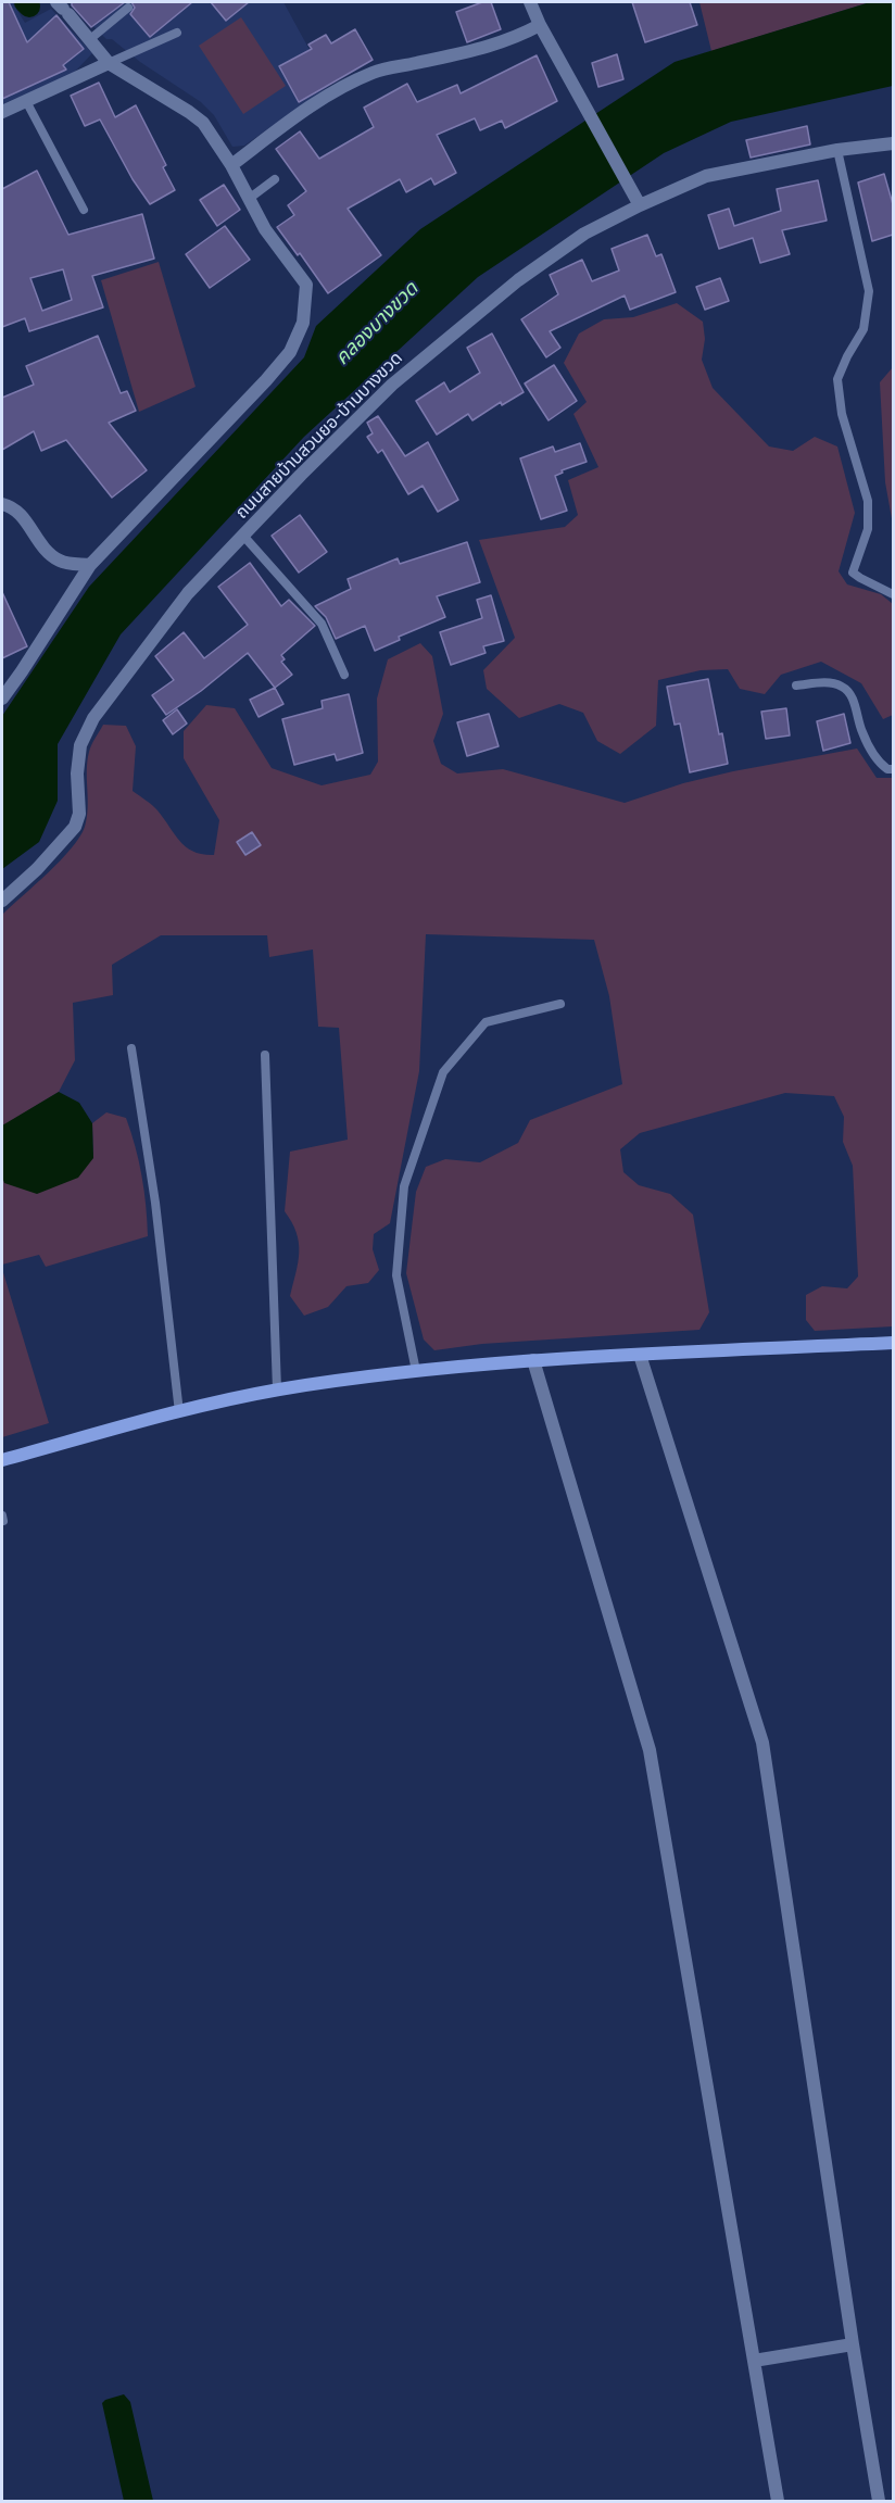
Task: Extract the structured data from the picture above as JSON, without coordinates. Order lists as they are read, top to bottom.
{
  "streets": {
    "street": ["ถนนสายบ้านสวนยอ-บ้านบางขวด"]
  },
  "water": ["คลองบางขวด"]
}
